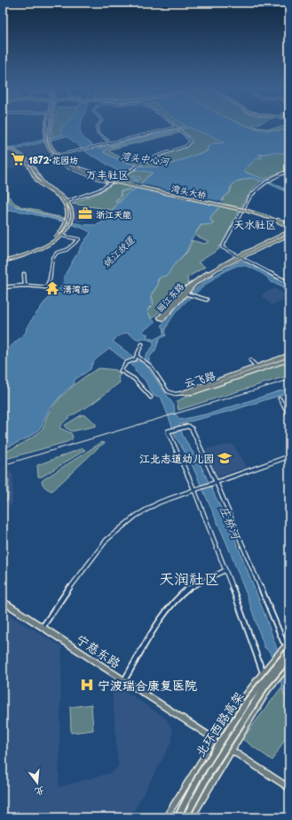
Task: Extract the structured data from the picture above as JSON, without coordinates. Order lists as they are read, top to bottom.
{
  "streets": {
    "highway": ["北环西路高架"],
    "main road": [
      "湾头大桥",
      "丽江东路",
      "云飞路",
      "宁慈东路"
    ]
  },
  "districts": ["万丰社区", "天水社区", "天润社区"],
  "water": ["湾头中心河", "姚江故道", "庄桥河"],
  "places": {
    "supermarket": ["1872·花园坊"],
    "office": ["浙江天能"],
    "temple": ["清湾庙"],
    "school or university": ["江北志道幼儿园"],
    "hospital": ["宁波瑞合康复医院"]
  },
  "north": "bottom"
}
